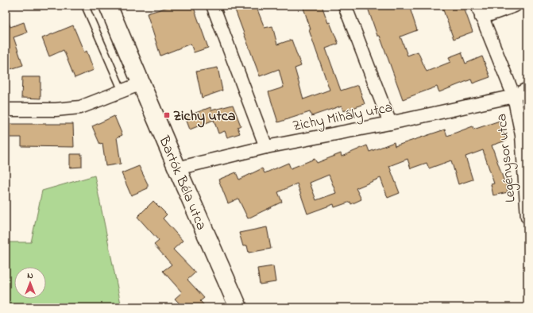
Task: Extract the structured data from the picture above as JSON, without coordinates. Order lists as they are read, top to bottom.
{
  "streets": {
    "street": ["Zichy Mihály utca", "Legénysor utca", "Bartók Béla utca"]
  },
  "crossings": [
    ["Zichy Mihály utca", "Legénysor utca"],
    ["Zichy Mihály utca", "Bartók Béla utca"]
  ],
  "places": {
    "transit": ["Zichy utca"]
  },
  "north": "top"
}
